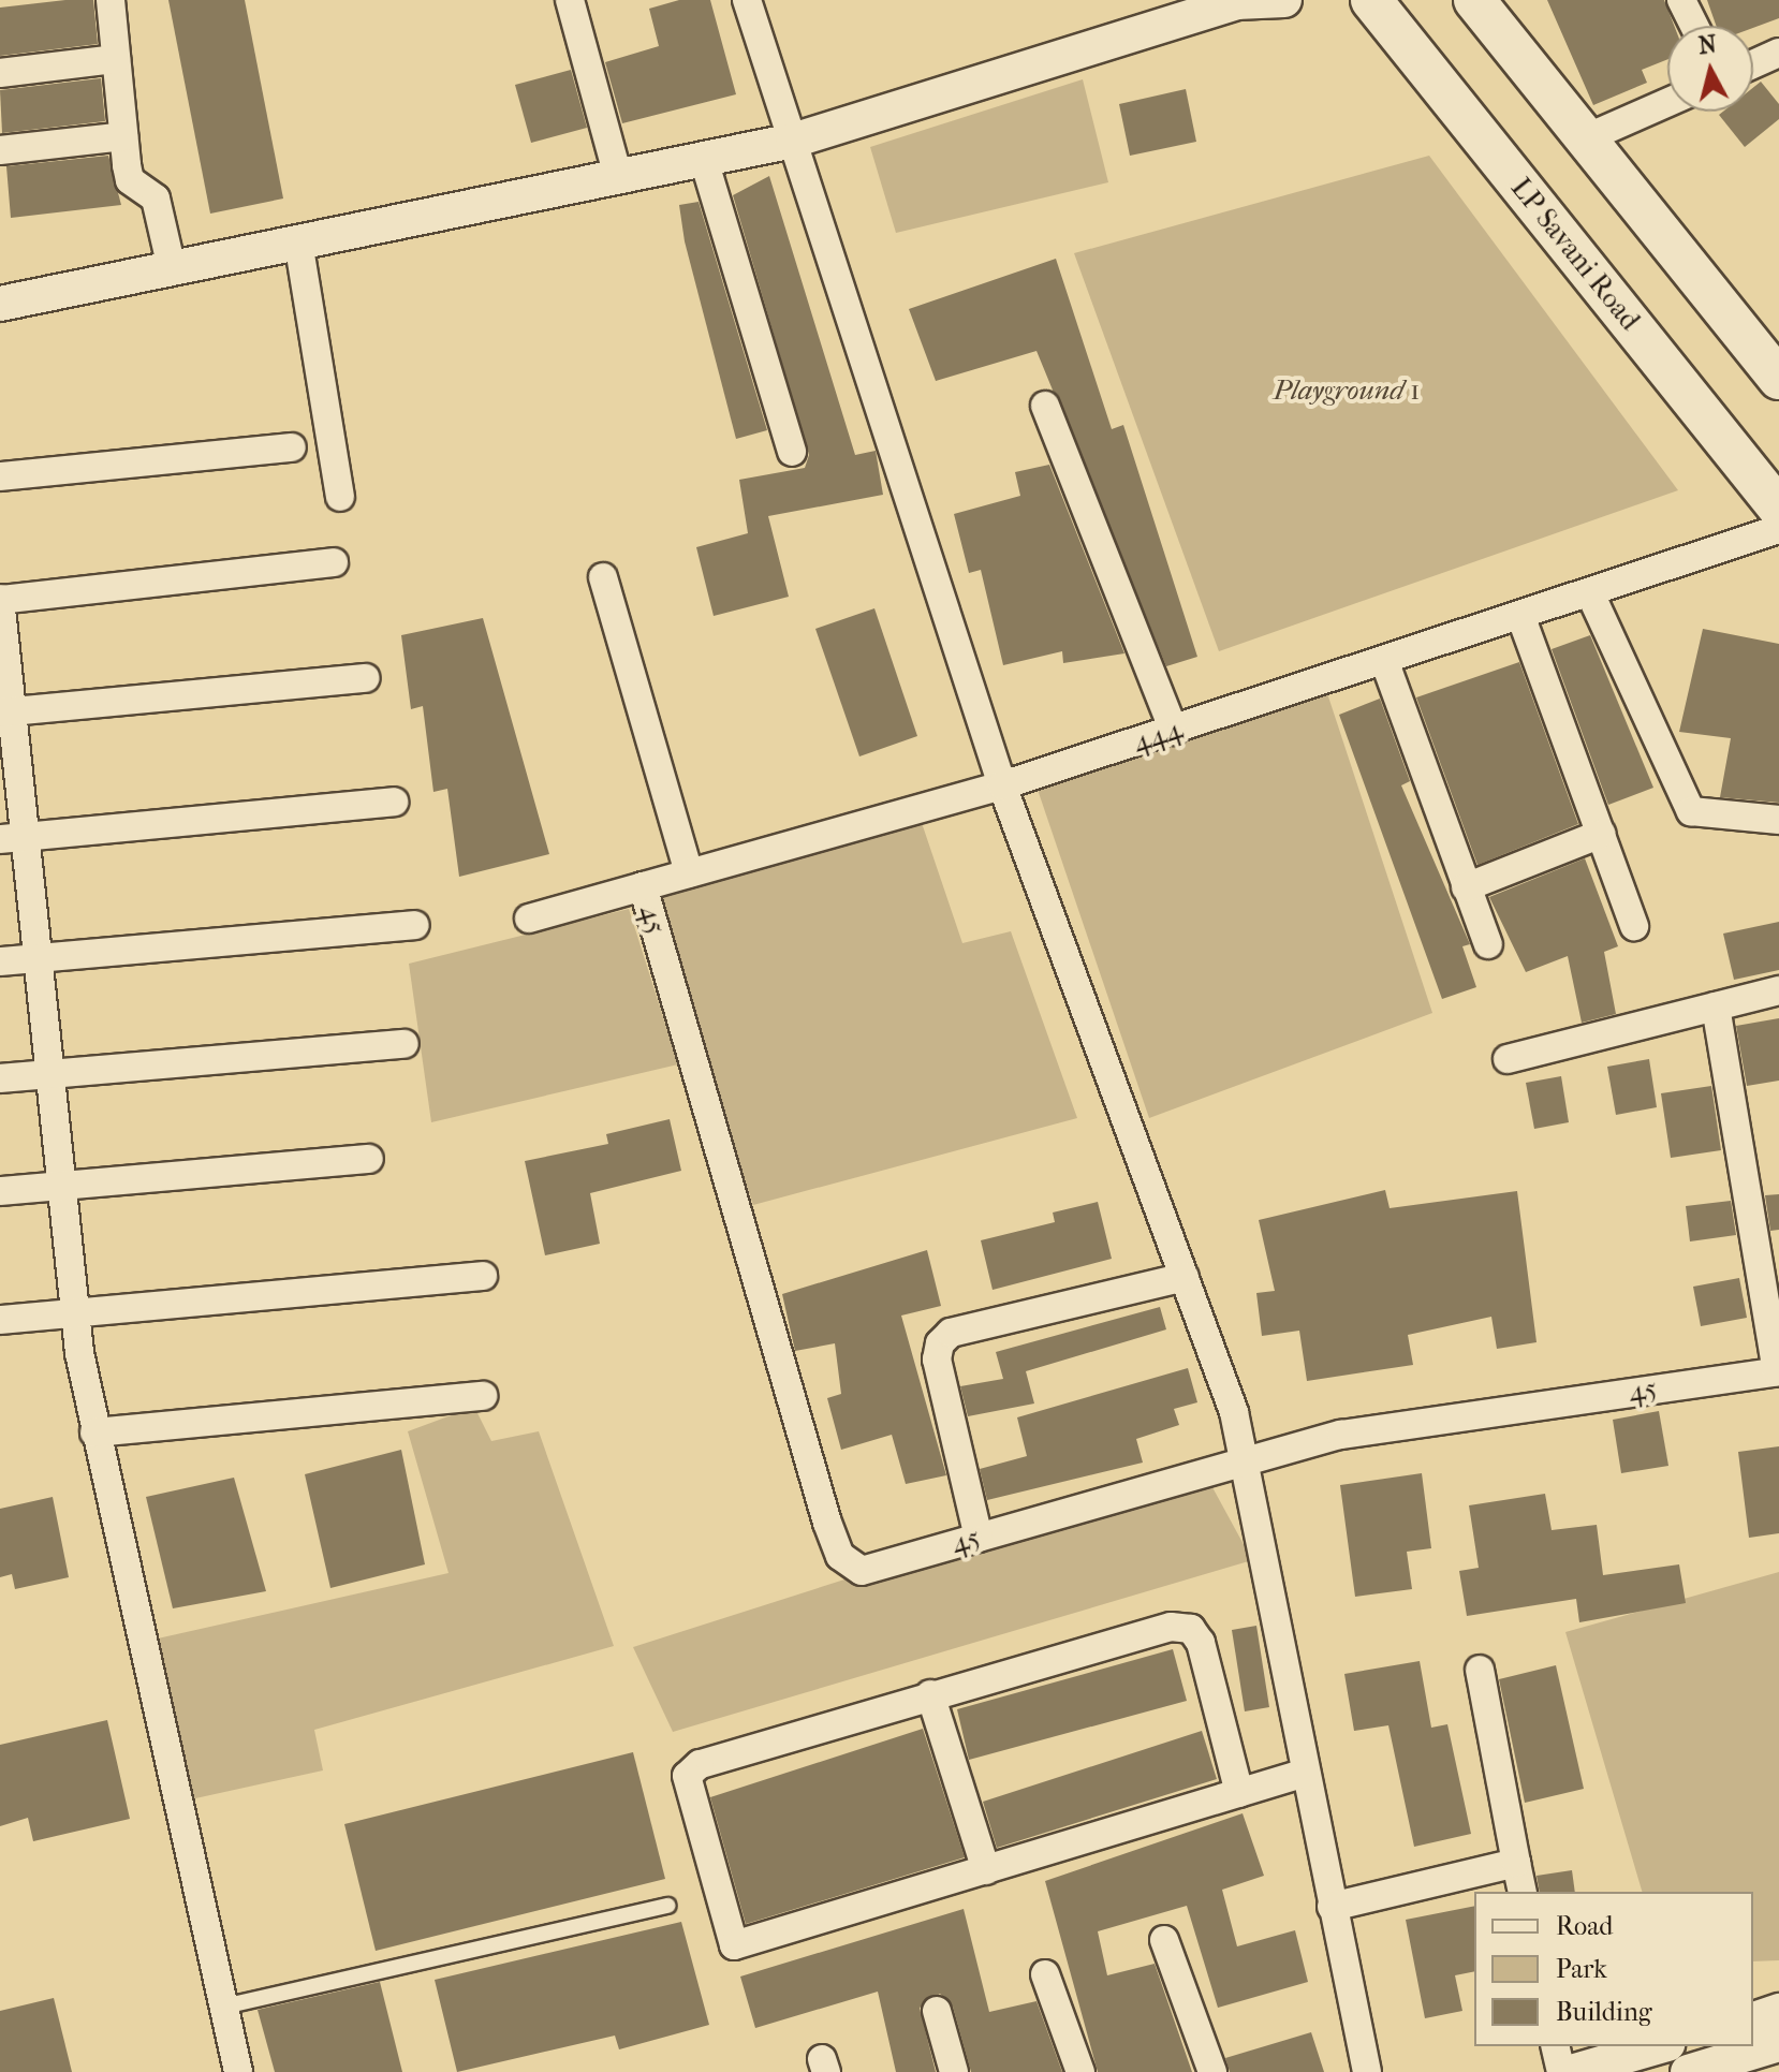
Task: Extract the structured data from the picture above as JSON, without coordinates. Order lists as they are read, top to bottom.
{
  "streets": {
    "main road": ["LP Savani Road"],
    "street": ["444", "45"]
  },
  "crossings": [
    ["444", "45"]
  ],
  "parks": ["Playground 1"],
  "legend": ["Road", "Park", "Building"],
  "north": "top"
}
